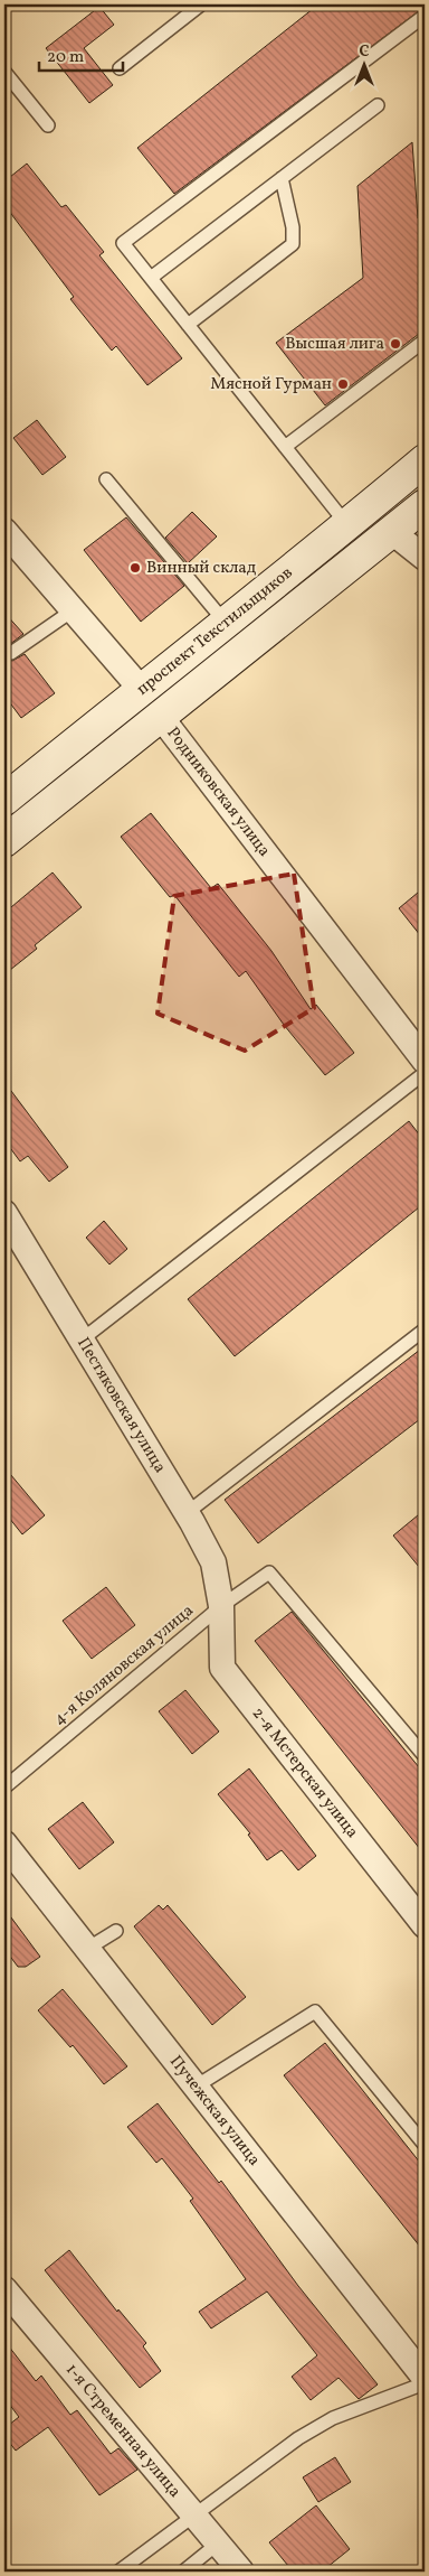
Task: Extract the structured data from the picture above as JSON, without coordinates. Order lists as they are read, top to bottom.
{
  "streets": {
    "main road": ["проспект Текстильщиков", "Родниковская улица"],
    "street": [
      "Пестяковская улица",
      "2-я Мстерская улица",
      "Пучежская улица",
      "1-я Стременная улица"
    ],
    "lane": ["4-я Коляновская улица"]
  },
  "crossings": [
    ["проспект Текстильщиков", "Родниковская улица"],
    ["Пестяковская улица", "4-я Коляновская улица"],
    ["Пестяковская улица", "2-я Мстерская улица"],
    ["4-я Коляновская улица", "2-я Мстерская улица"]
  ],
  "places": ["Высшая лига", "Мясной Гурман", "Винный склад"],
  "scale_bar": "20 m",
  "north": "top"
}
